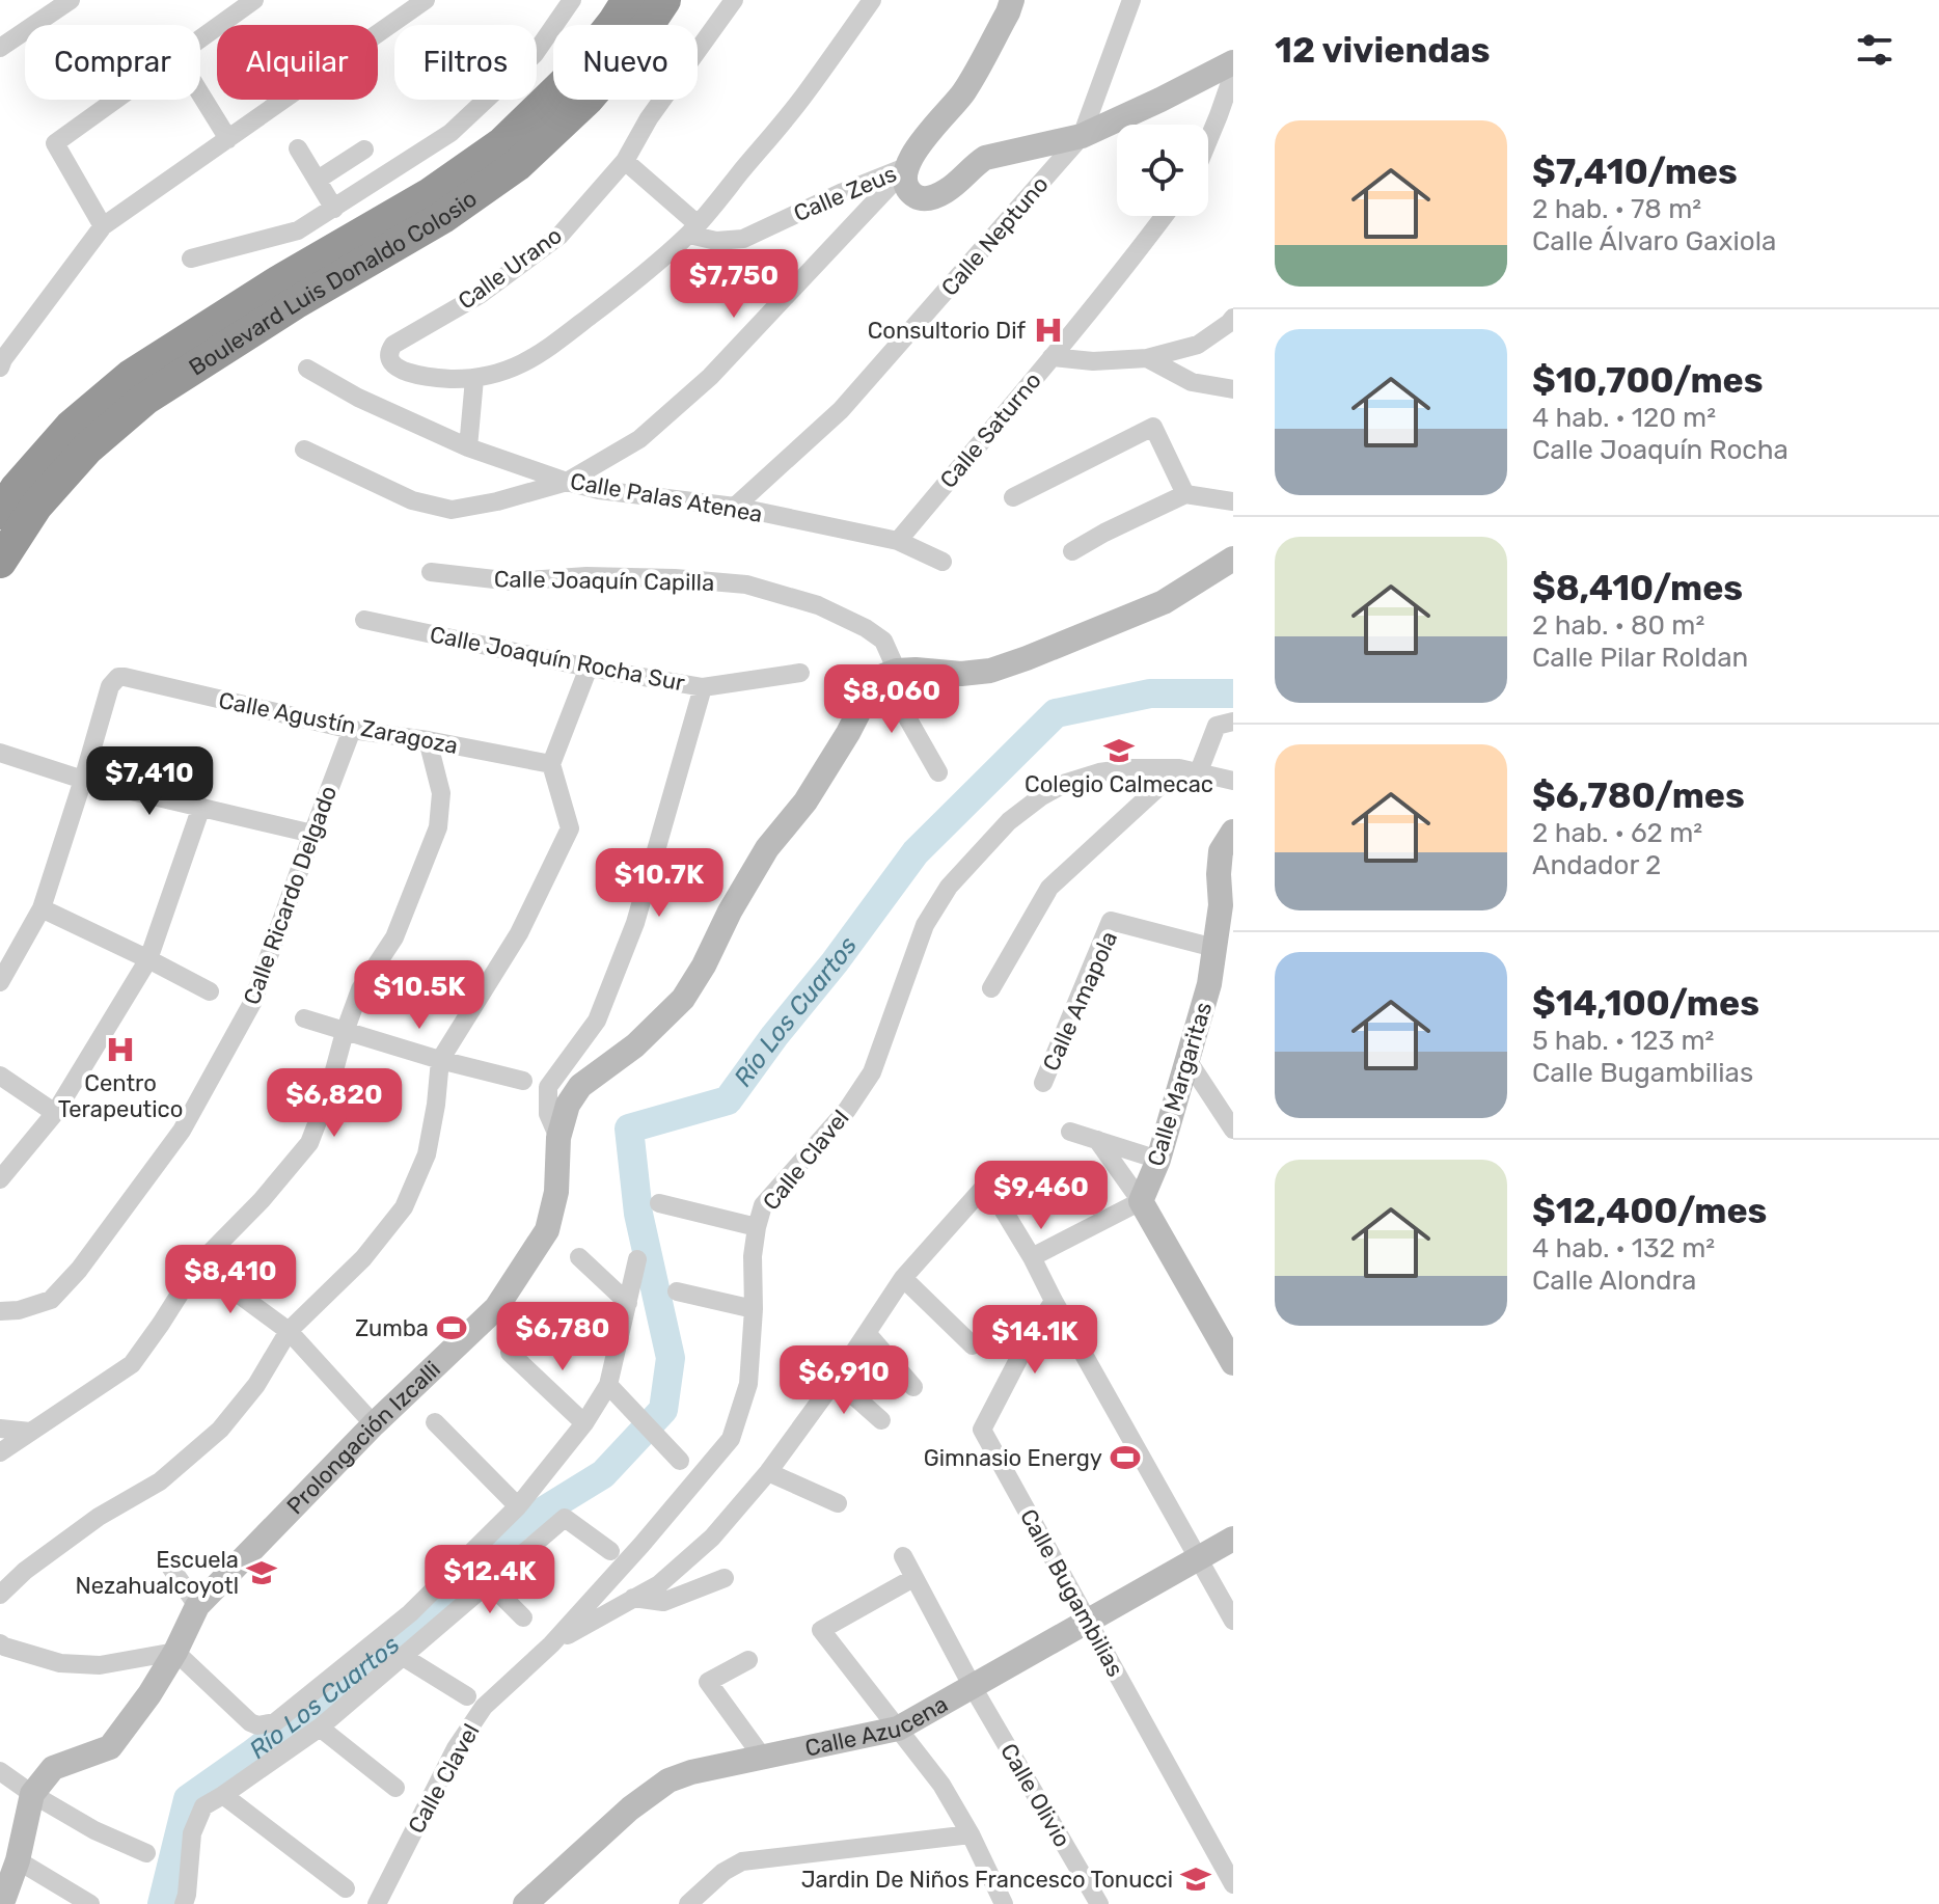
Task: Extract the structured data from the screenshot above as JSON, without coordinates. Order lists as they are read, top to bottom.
{
  "streets": {
    "highway": ["Boulevard Luis Donaldo Colosio"],
    "street": [
      "Calle Zeus",
      "Calle Neptuno",
      "Calle Urano",
      "Calle Saturno",
      "Calle Palas Atenea",
      "Calle Joaquín Capilla",
      "Calle Joaquín Rocha Sur",
      "Calle Agustín Zaragoza",
      "Calle Ricardo Delgado",
      "Calle Amapola",
      "Calle Margaritas",
      "Calle Clavel",
      "Prolongación Izcalli",
      "Calle Bugambilias",
      "Calle Azucena",
      "Calle Olivio"
    ]
  },
  "crossings": [
    ["Calle Neptuno", "Calle Palas Atenea"],
    ["Calle Saturno", "Calle Palas Atenea"],
    ["Calle Joaquín Capilla", "Prolongación Izcalli"],
    ["Calle Agustín Zaragoza", "Calle Ricardo Delgado"],
    ["Calle Amapola", "Calle Margaritas"],
    ["Calle Bugambilias", "Calle Azucena"],
    ["Calle Azucena", "Calle Olivio"]
  ],
  "water": ["Río Los Cuartos"],
  "places": {
    "hospital": ["Consultorio Dif", "Centro Terapeutico"],
    "school or university": ["Colegio Calmecac", "Escuela Nezahualcoyotl", "Jardin De Niños Francesco Tonucci"],
    "sports": ["Zumba", "Gimnasio Energy"]
  },
  "page": {
    "heading": "12 viviendas",
    "chip": [
      "Comprar",
      "Alquilar",
      "Filtros",
      "Nuevo"
    ],
    "list": [
      {
        "name": "$7,410/mes",
        "note": "2 hab. · 78 m² · Calle Álvaro Gaxiola"
      },
      {
        "name": "$10,700/mes",
        "note": "4 hab. · 120 m² · Calle Joaquín Rocha"
      },
      {
        "name": "$8,410/mes",
        "note": "2 hab. · 80 m² · Calle Pilar Roldan"
      },
      {
        "name": "$6,780/mes",
        "note": "2 hab. · 62 m² · Andador 2"
      },
      {
        "name": "$14,100/mes",
        "note": "5 hab. · 123 m² · Calle Bugambilias"
      },
      {
        "name": "$12,400/mes",
        "note": "4 hab. · 132 m² · Calle Alondra"
      }
    ],
    "price": [
      "$7,750",
      "$8,060",
      "$7,410",
      "$10.7K",
      "$10.5K",
      "$6,820",
      "$9,460",
      "$8,410",
      "$6,780",
      "$14.1K",
      "$6,910",
      "$12.4K"
    ]
  }
}
